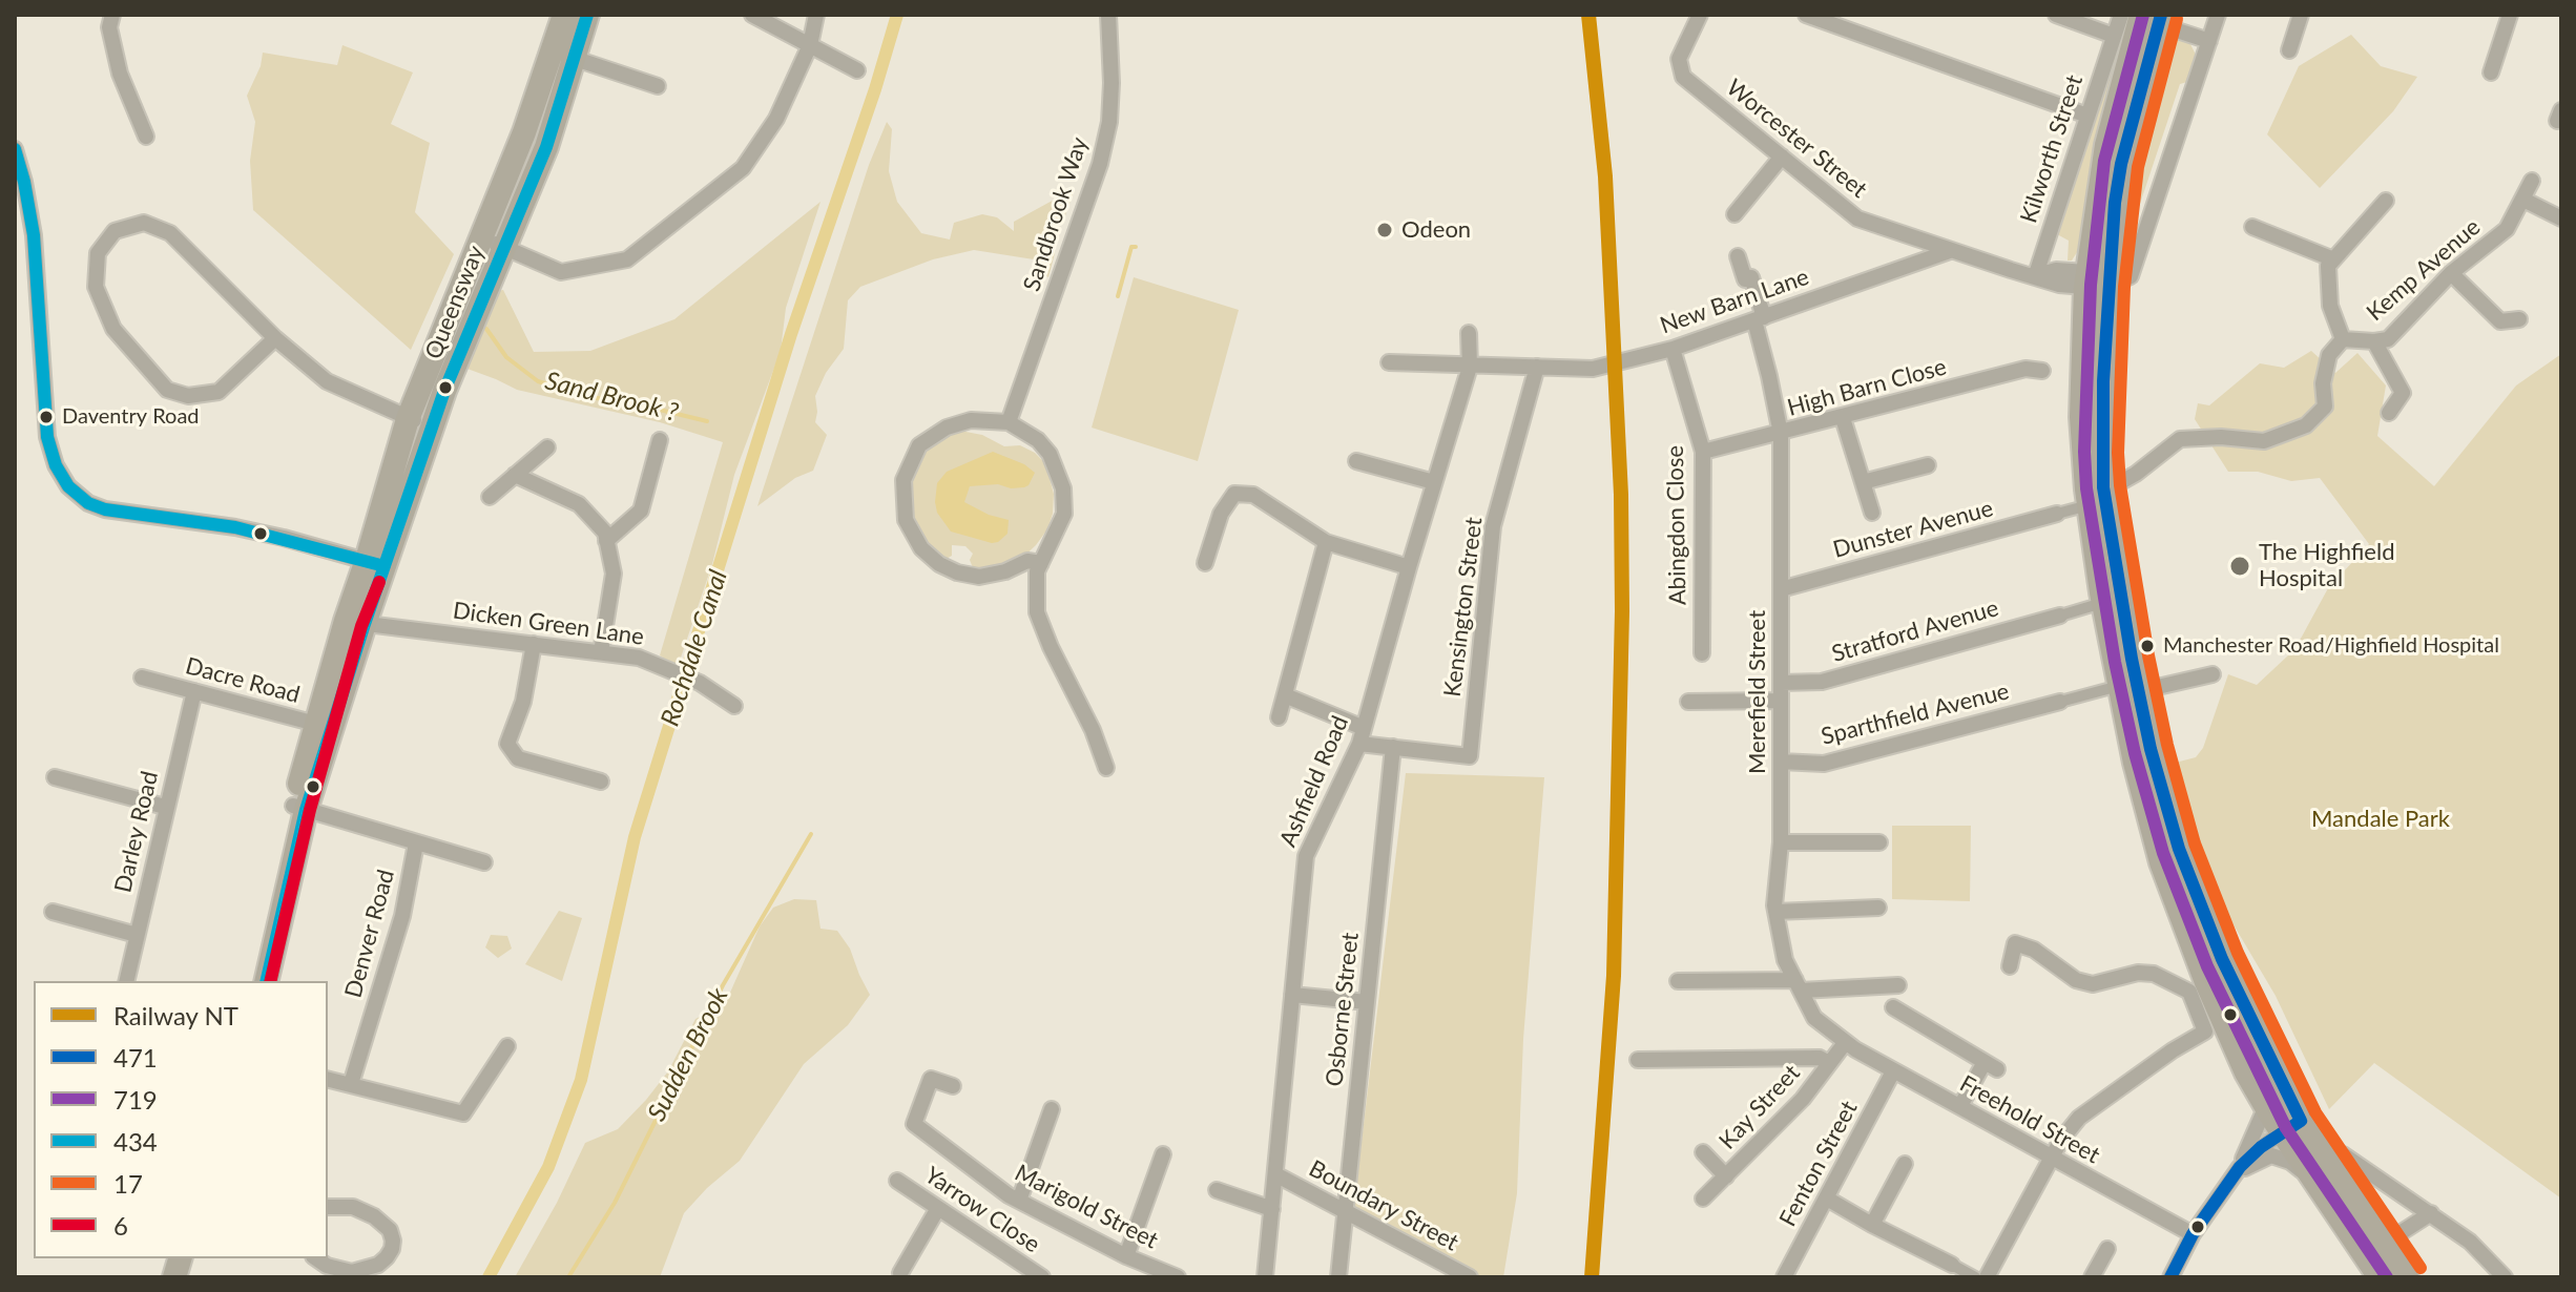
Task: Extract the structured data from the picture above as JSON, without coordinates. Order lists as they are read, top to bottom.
{
  "streets": {
    "highway": ["Queensway"],
    "street": [
      "Worcester Street",
      "Kilworth Street",
      "Sandbrook Way",
      "Kemp Avenue",
      "New Barn Lane",
      "High Barn Close",
      "Abingdon Close",
      "Dunster Avenue",
      "Kensington Street",
      "Dicken Green Lane",
      "Stratford Avenue",
      "Dacre Road",
      "Merefield Street",
      "Sparthfield Avenue",
      "Ashfield Road",
      "Darley Road",
      "Denver Road",
      "Osborne Street",
      "Kay Street",
      "Freehold Street",
      "Fenton Street",
      "Boundary Street",
      "Marigold Street",
      "Yarrow Close"
    ]
  },
  "crossings": [
    ["Worcester Street", "New Barn Lane"],
    ["New Barn Lane", "Abingdon Close"],
    ["New Barn Lane", "Kensington Street"],
    ["New Barn Lane", "Merefield Street"],
    ["New Barn Lane", "Ashfield Road"],
    ["Queensway", "Dicken Green Lane"],
    ["Queensway", "Dacre Road"],
    ["High Barn Close", "Abingdon Close"],
    ["High Barn Close", "Merefield Street"],
    ["Dunster Avenue", "Merefield Street"],
    ["Kensington Street", "Osborne Street"],
    ["Stratford Avenue", "Merefield Street"],
    ["Dacre Road", "Darley Road"],
    ["Merefield Street", "Sparthfield Avenue"],
    ["Merefield Street", "Kay Street"],
    ["Merefield Street", "Freehold Street"],
    ["Ashfield Road", "Boundary Street"],
    ["Osborne Street", "Boundary Street"],
    ["Kay Street", "Freehold Street"],
    ["Freehold Street", "Fenton Street"]
  ],
  "water": ["Sand Brook ?", "Rochdale Canal", "Sudden Brook"],
  "parks": ["Mandale Park"],
  "places": [
    "Odeon",
    "Daventry Road",
    "The Highfield Hospital",
    "Manchester Road/Highfield Hospital"
  ],
  "lines": [
    "rail line NT",
    "transit line 471",
    "transit line 719",
    "transit line 434",
    "transit line 17",
    "transit line 6"
  ],
  "legend": [
    "Railway NT",
    "471",
    "719",
    "434",
    "17",
    "6"
  ]
}
